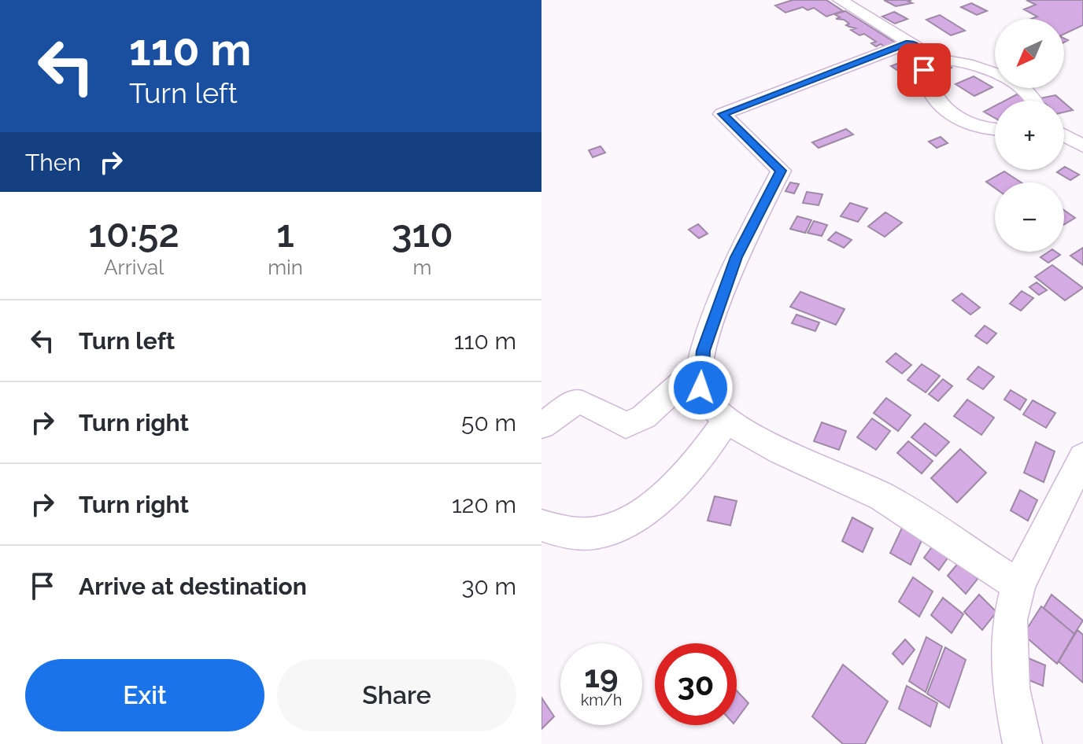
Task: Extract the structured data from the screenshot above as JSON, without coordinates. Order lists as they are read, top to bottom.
{
  "north": "bottom left",
  "page": {
    "turn": ["110 m", "Turn left"],
    "map_buttons": ["+", "−"],
    "then": "Then",
    "eta": [
      "10:52",
      "Arrival",
      "1",
      "min",
      "310",
      "m"
    ],
    "list": [
      {
        "name": "Turn left",
        "value": "110 m"
      },
      {
        "name": "Turn right",
        "value": "50 m"
      },
      {
        "name": "Turn right",
        "value": "120 m"
      },
      {
        "name": "Arrive at destination",
        "value": "30 m"
      }
    ],
    "speed": "19 km/h",
    "limit": "30",
    "buttons": ["Exit", "Share"]
  }
}
